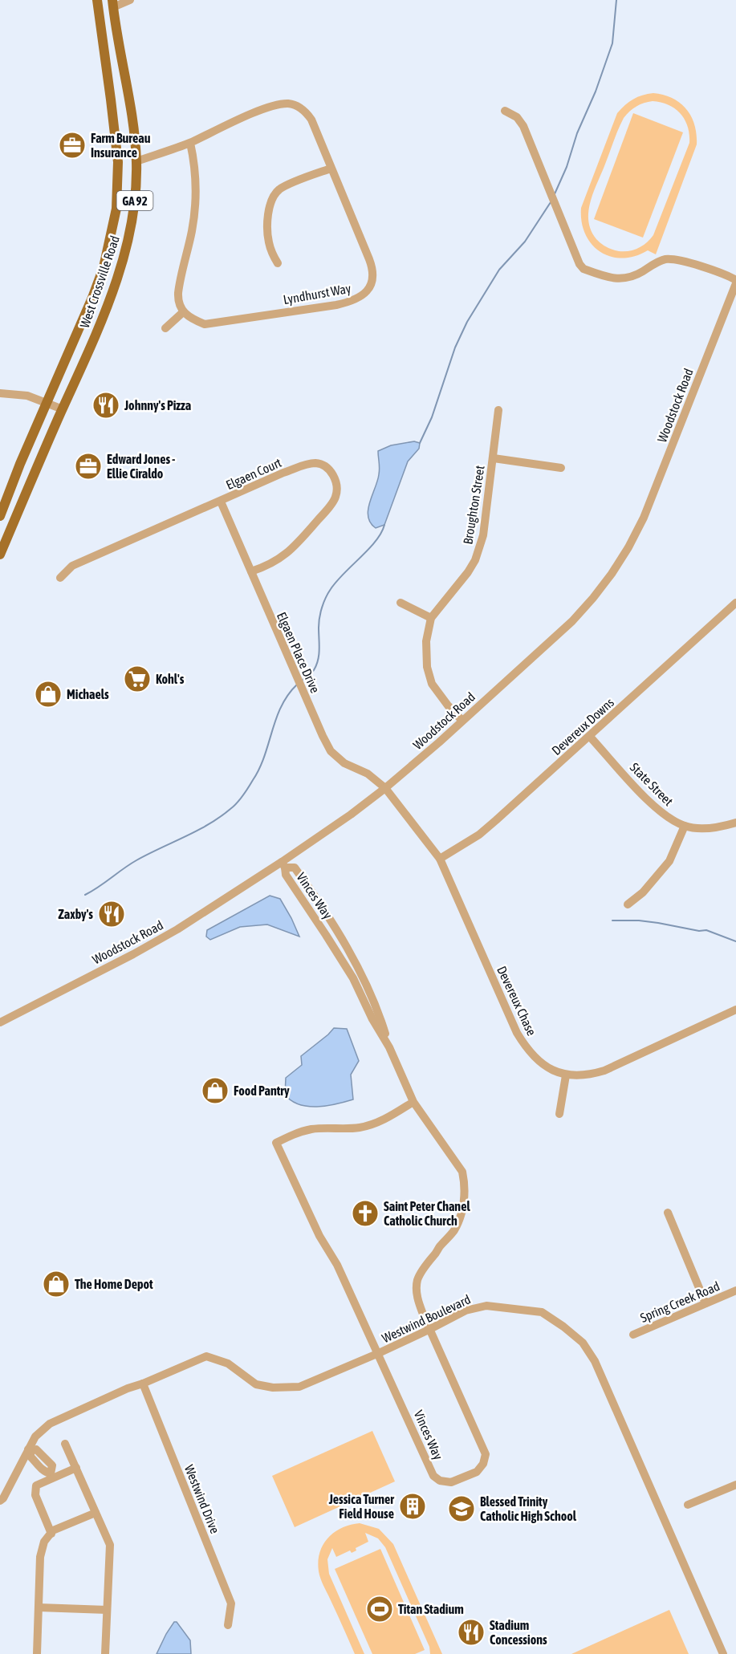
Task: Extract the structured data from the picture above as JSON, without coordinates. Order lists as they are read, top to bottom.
{
  "streets": {
    "main road": ["GA 92", "West Crossville Road"],
    "street": [
      "Lyndhurst Way",
      "Woodstock Road",
      "Elgaen Court",
      "Broughton Street",
      "Elgaen Place Drive",
      "Devereux Downs",
      "State Street",
      "Vinces Way",
      "Devereux Chase",
      "Spring Creek Road",
      "Westwind Boulevard",
      "Westwind Drive"
    ]
  },
  "crossings": [
    ["West Crossville Road", "Lyndhurst Way"],
    ["Woodstock Road", "Broughton Street"],
    ["Woodstock Road", "Elgaen Place Drive"],
    ["Woodstock Road", "Vinces Way"],
    ["Woodstock Road", "Devereux Chase"],
    ["Elgaen Court", "Elgaen Place Drive"],
    ["Elgaen Place Drive", "Devereux Chase"],
    ["Devereux Downs", "State Street"],
    ["Devereux Downs", "Devereux Chase"],
    ["Vinces Way", "Westwind Boulevard"],
    ["Westwind Boulevard", "Westwind Drive"]
  ],
  "places": {
    "office": ["Farm Bureau Insurance", "Edward Jones - Ellie Ciraldo"],
    "restaurant": ["Johnny's Pizza", "Zaxby's", "Stadium Concessions"],
    "supermarket": ["Kohl's"],
    "shop": ["Michaels", "Food Pantry", "The Home Depot"],
    "church": ["Saint Peter Chanel Catholic Church"],
    "building": ["Jessica Turner Field House"],
    "school or university": ["Blessed Trinity Catholic High School"],
    "sports": ["Titan Stadium"]
  }
}
